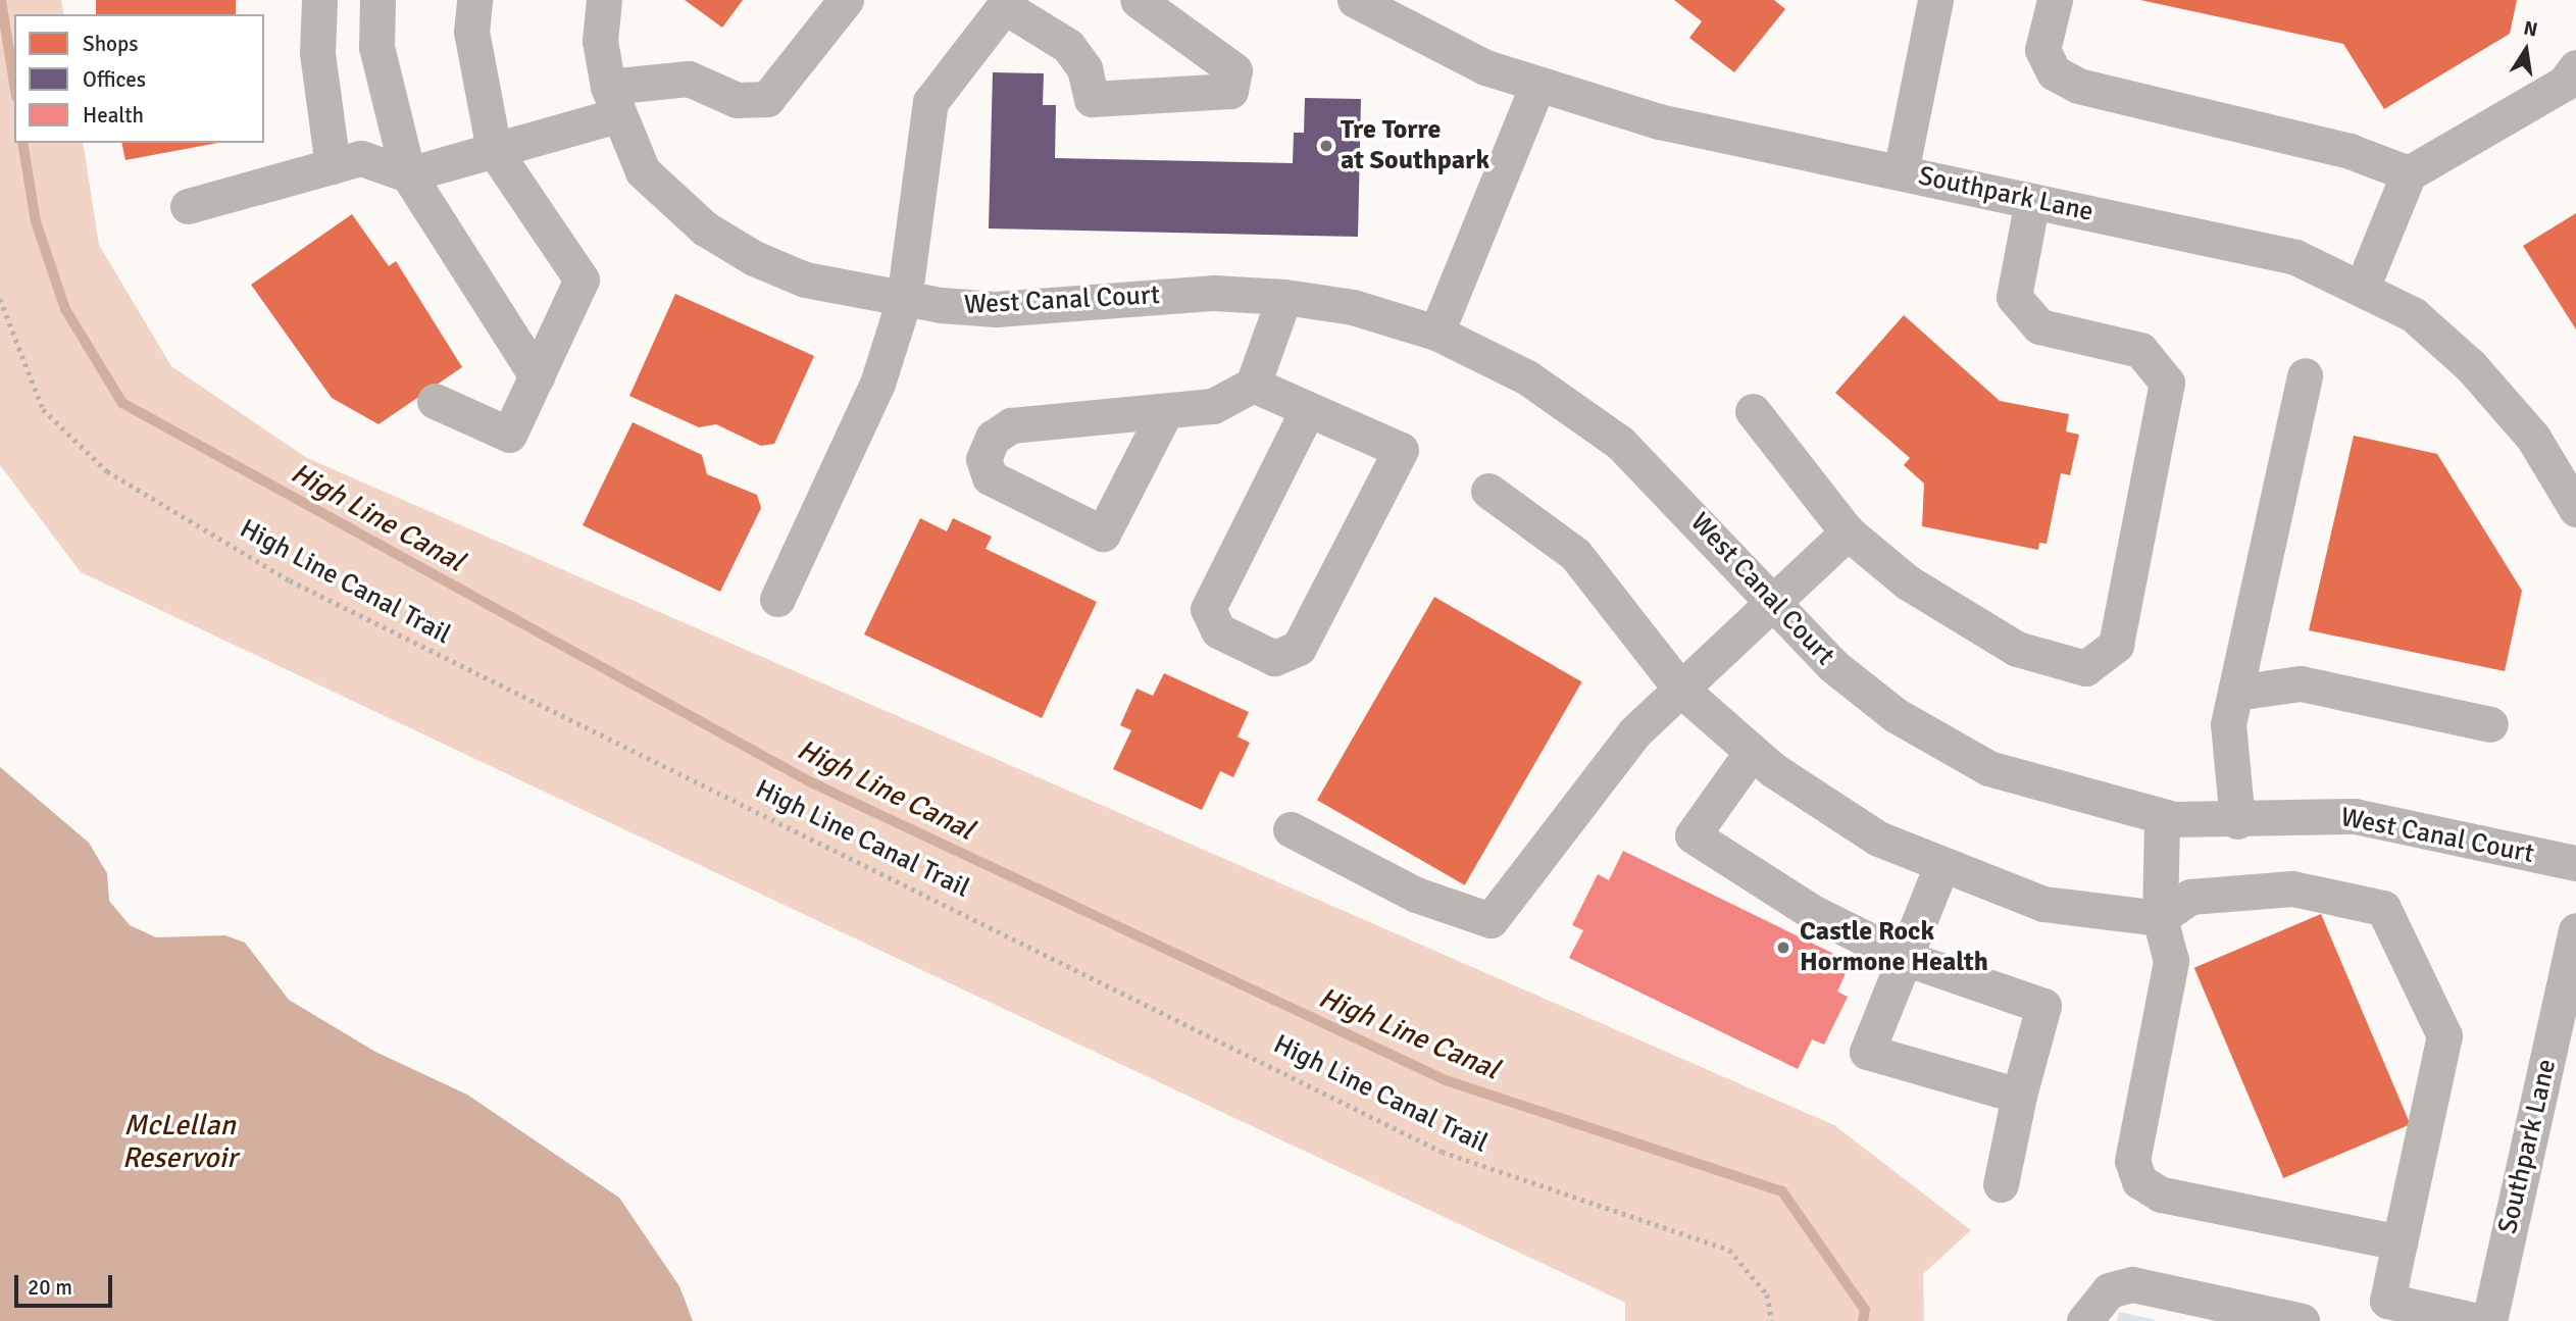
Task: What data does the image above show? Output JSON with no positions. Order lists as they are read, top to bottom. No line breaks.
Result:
{"streets":{"street":["Southpark Lane","West Canal Court"],"path":["High Line Canal Trail"]},"water":["High Line Canal","McLellan Reservoir"],"places":["Tre Torre at Southpark","Castle Rock Hormone Health"],"legend":["Shops","Offices","Health"],"scale_bar":"20 m","north":"top"}
